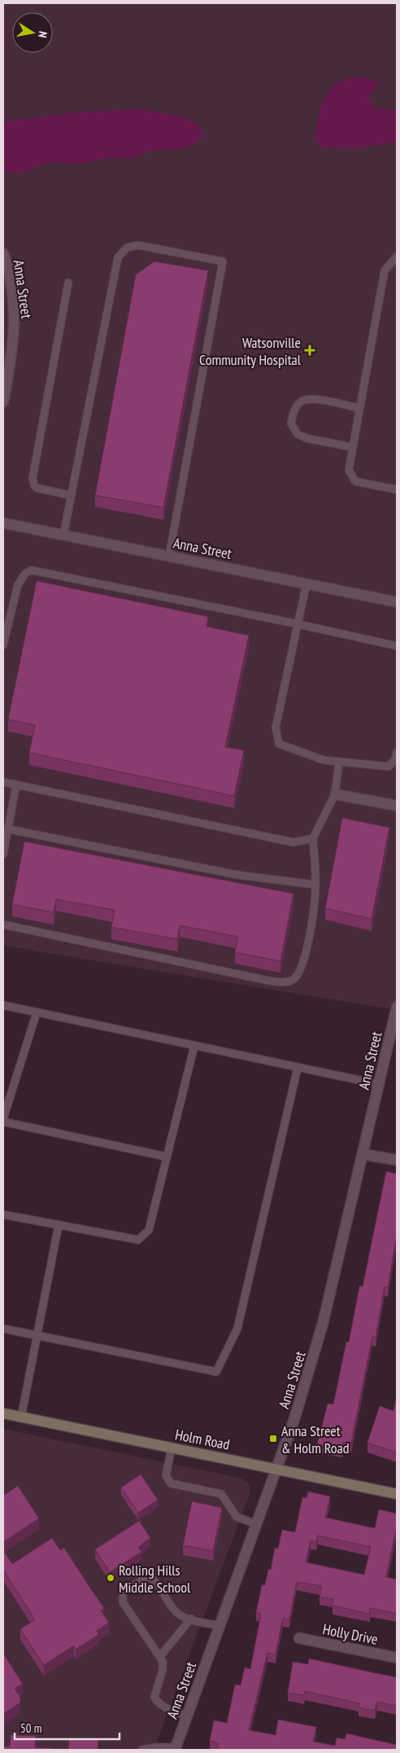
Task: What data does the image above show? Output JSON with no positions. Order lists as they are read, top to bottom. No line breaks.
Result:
{"streets":{"street":["Anna Street","Holm Road","Holly Drive"]},"crossings":[["Anna Street","Holm Road"]],"places":{"health":["Watsonville Community Hospital"],"transit":["Anna Street & Holm Road"],"other":["Rolling Hills Middle School"]},"scale_bar":"50 m","north":"right"}
